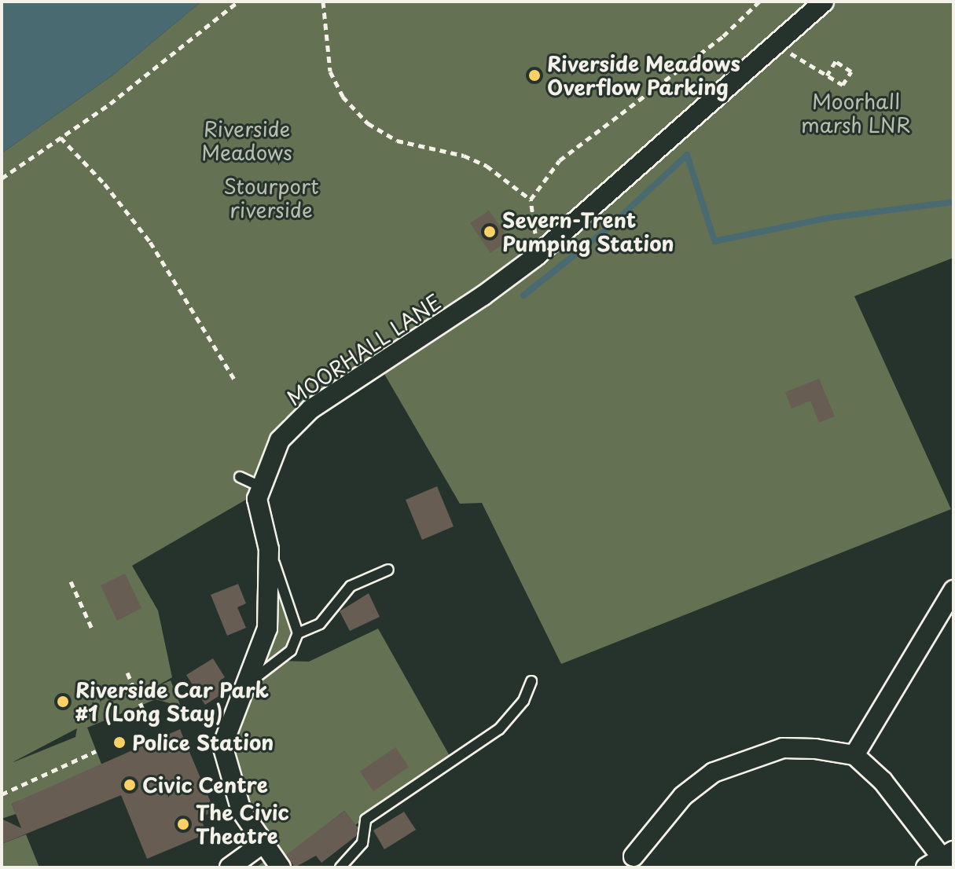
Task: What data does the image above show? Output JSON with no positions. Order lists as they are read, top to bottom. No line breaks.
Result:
{"streets":{"street":["MOORHALL LANE"]},"parks":["Moorhall marsh LNR","Riverside Meadows","Stourport riverside"],"places":["Riverside Meadows Overflow Parking","Severn-Trent Pumping Station","Riverside Car Park #1 (Long Stay)","Police Station","Civic Centre","The Civic Theatre"]}
